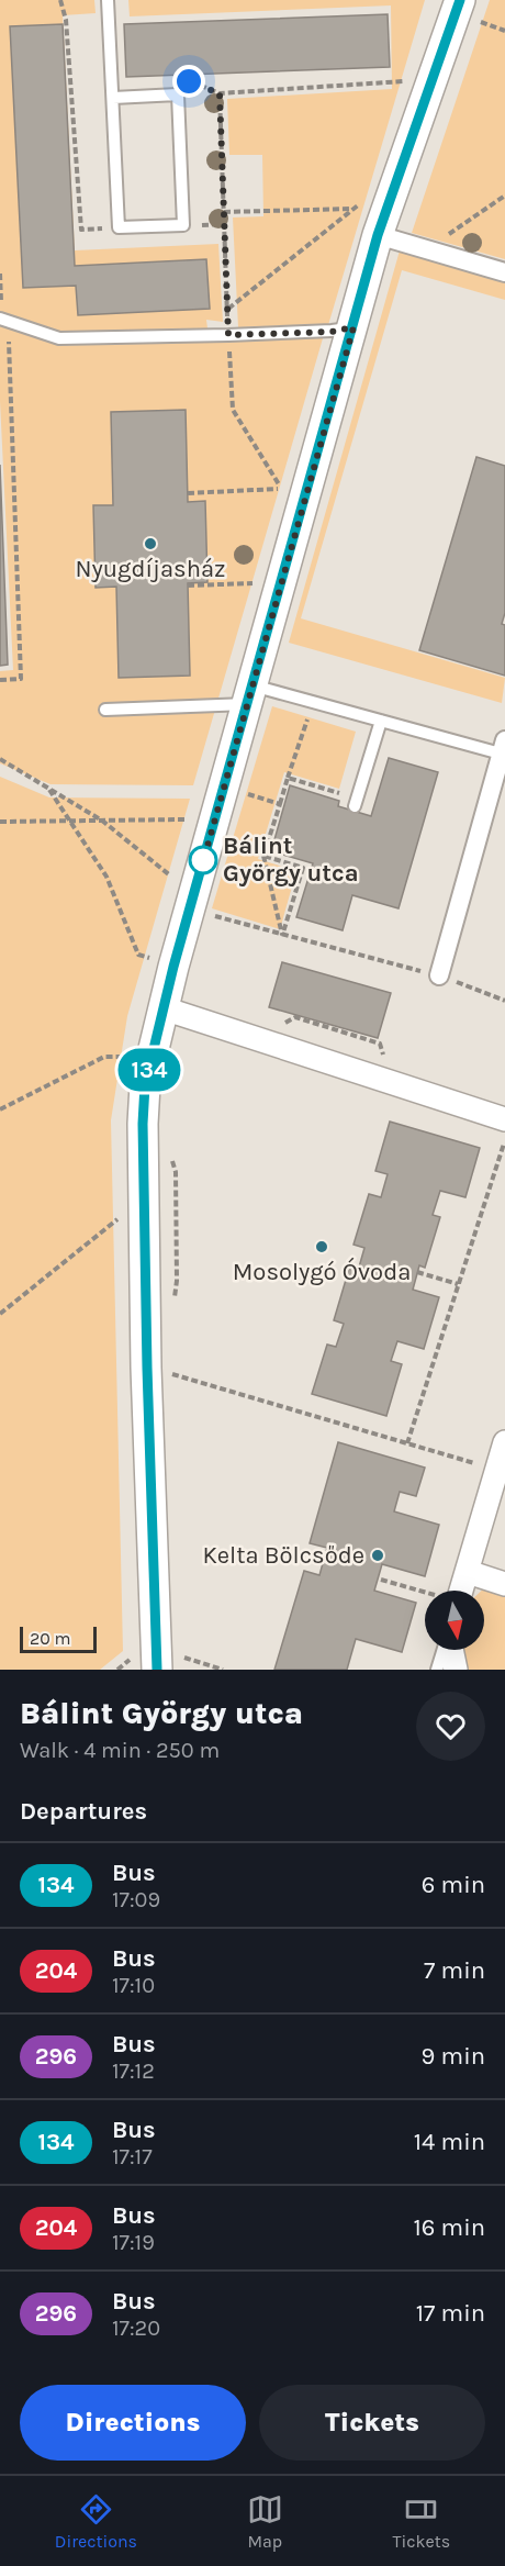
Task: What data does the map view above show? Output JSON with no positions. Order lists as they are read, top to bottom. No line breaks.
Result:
{"places":["Nyugdíjasház","Bálint György utca","Mosolygó Óvoda","Kelta Bölcsőde"],"lines":["bus line 134"],"scale_bar":"20 m","north":"bottom","page":{"on_map":"134","scale":"20 m","heading":[["Bálint György utca","Walk · 4 min · 250 m"],"Departures"],"list":[{"mark":"134","name":"Bus","note":"17:09","value":"6 min"},{"mark":"204","name":"Bus","note":"17:10","value":"7 min"},{"mark":"296","name":"Bus","note":"17:12","value":"9 min"},{"mark":"134","name":"Bus","note":"17:17","value":"14 min"},{"mark":"204","name":"Bus","note":"17:19","value":"16 min"},{"mark":"296","name":"Bus","note":"17:20","value":"17 min"}],"buttons":["Directions","Tickets"],"tabs":["Directions","Map","Tickets"]}}
